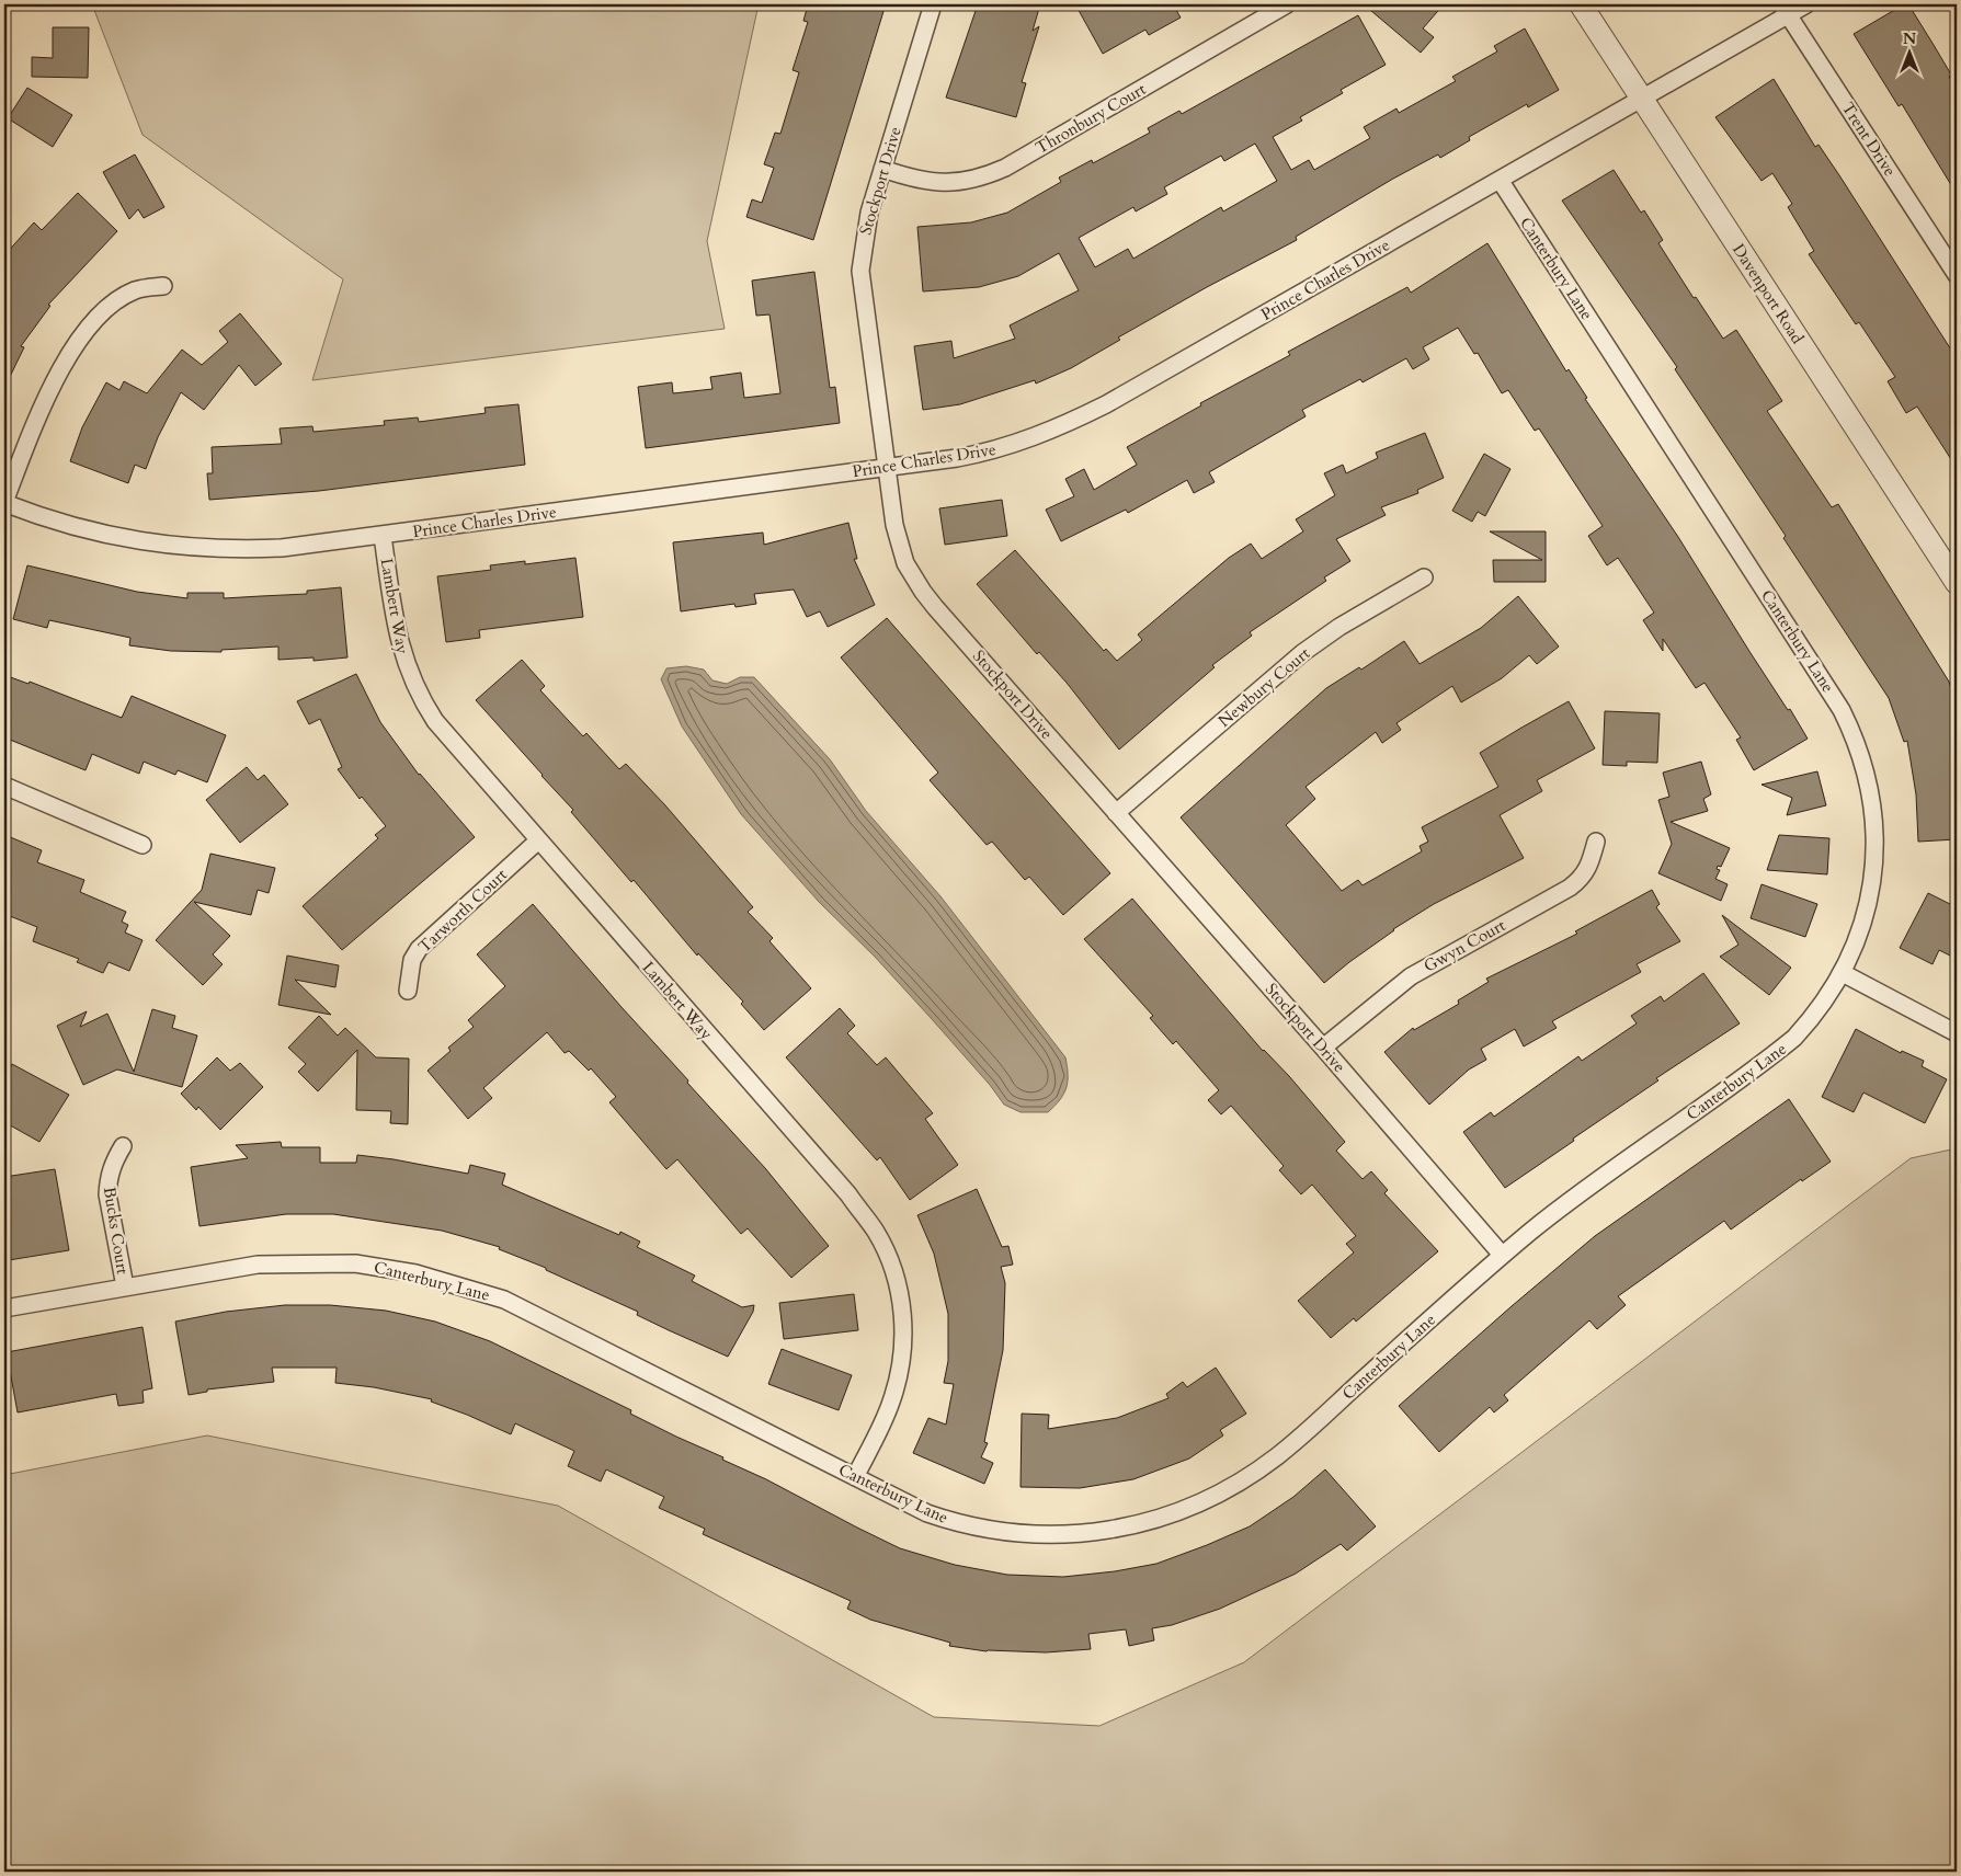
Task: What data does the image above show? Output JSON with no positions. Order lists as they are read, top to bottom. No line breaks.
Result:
{"streets":{"street":["Thronbury Court","Trent Drive","Stockport Drive","Canterbury Lane","Prince Charles Drive","Davenport Road","Lambert Way","Newbury Court","Tarworth Court","Gwyn Court","Bucks Court"]},"crossings":[["Thronbury Court","Stockport Drive"],["Trent Drive","Prince Charles Drive"],["Stockport Drive","Canterbury Lane"],["Stockport Drive","Prince Charles Drive"],["Stockport Drive","Newbury Court"],["Stockport Drive","Gwyn Court"],["Canterbury Lane","Prince Charles Drive"],["Canterbury Lane","Lambert Way"],["Canterbury Lane","Bucks Court"],["Prince Charles Drive","Davenport Road"],["Prince Charles Drive","Lambert Way"],["Lambert Way","Tarworth Court"]],"north":"top"}
